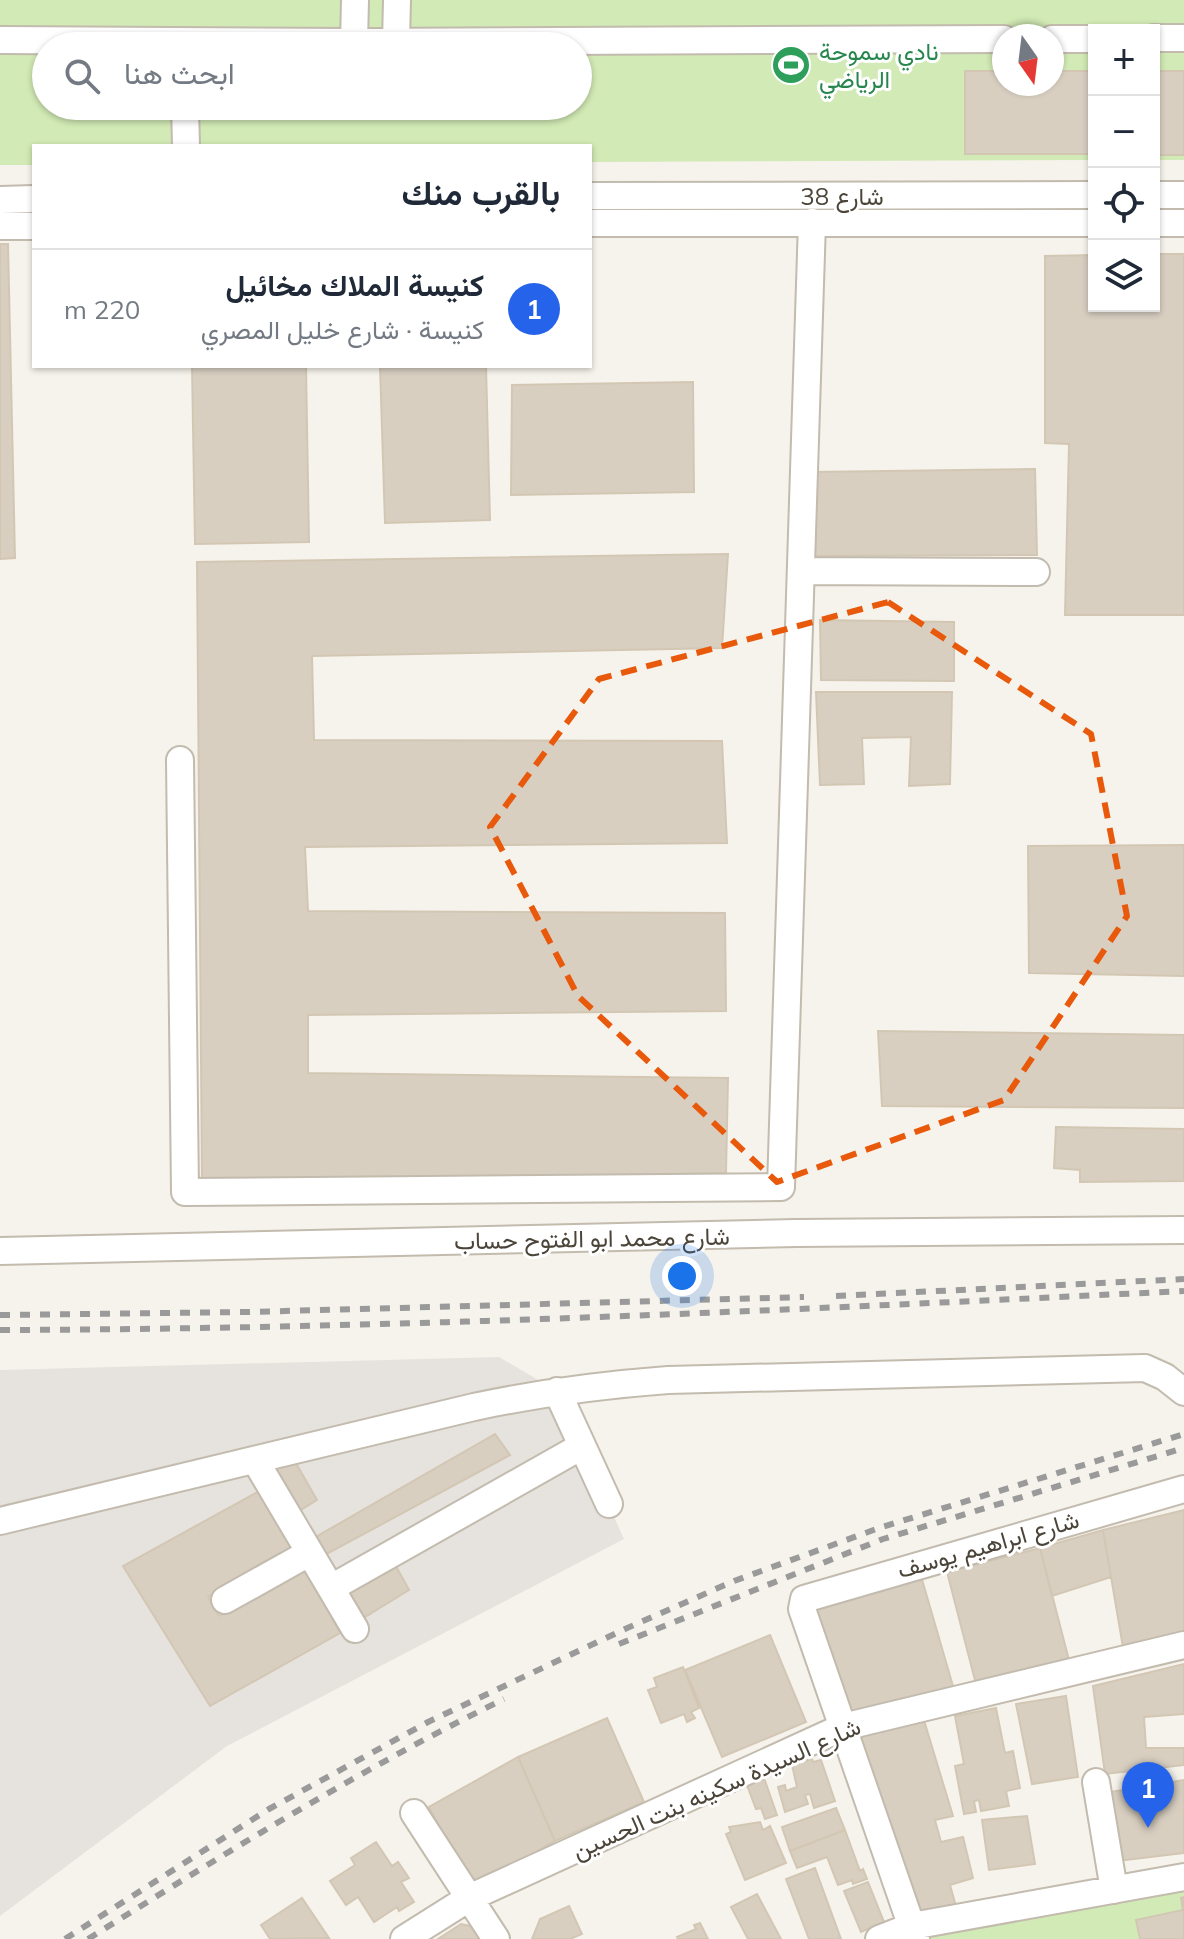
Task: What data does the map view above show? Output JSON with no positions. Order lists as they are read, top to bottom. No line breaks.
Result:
{"streets":{"street":["شارع 38","شارع محمد ابو الفتوح حساب","شارع ابراهيم يوسف","شارع السيدة سكينه بنت الحسين"]},"crossings":[["شارع ابراهيم يوسف","شارع السيدة سكينه بنت الحسين"]],"places":{"sports":["نادي سموحة الرياضي"]},"north":"bottom","page":{"map_buttons":["+","−"],"search":"ابحث هنا","heading":"بالقرب منك","list":[{"mark":"1","name":"كنيسة الملاك مخائيل","note":"كنيسة · شارع خليل المصري","value":"220 m"}],"pins":"1"}}
